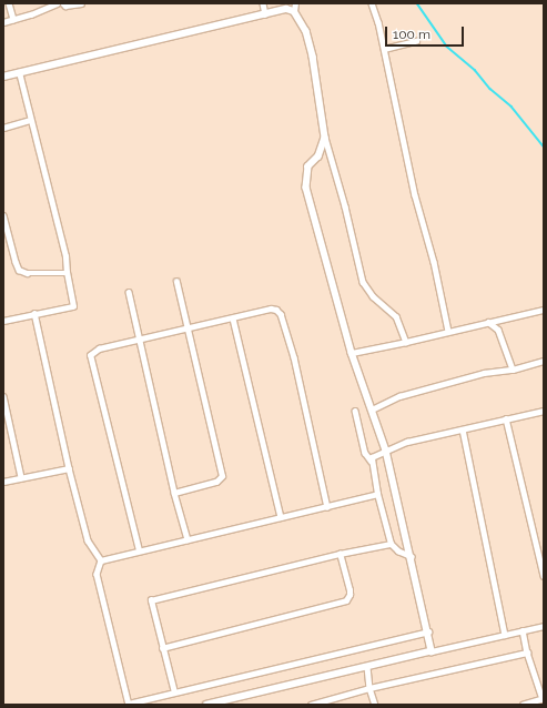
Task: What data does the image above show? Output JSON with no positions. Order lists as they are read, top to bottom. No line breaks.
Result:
{"scale_bar":"100 m"}
